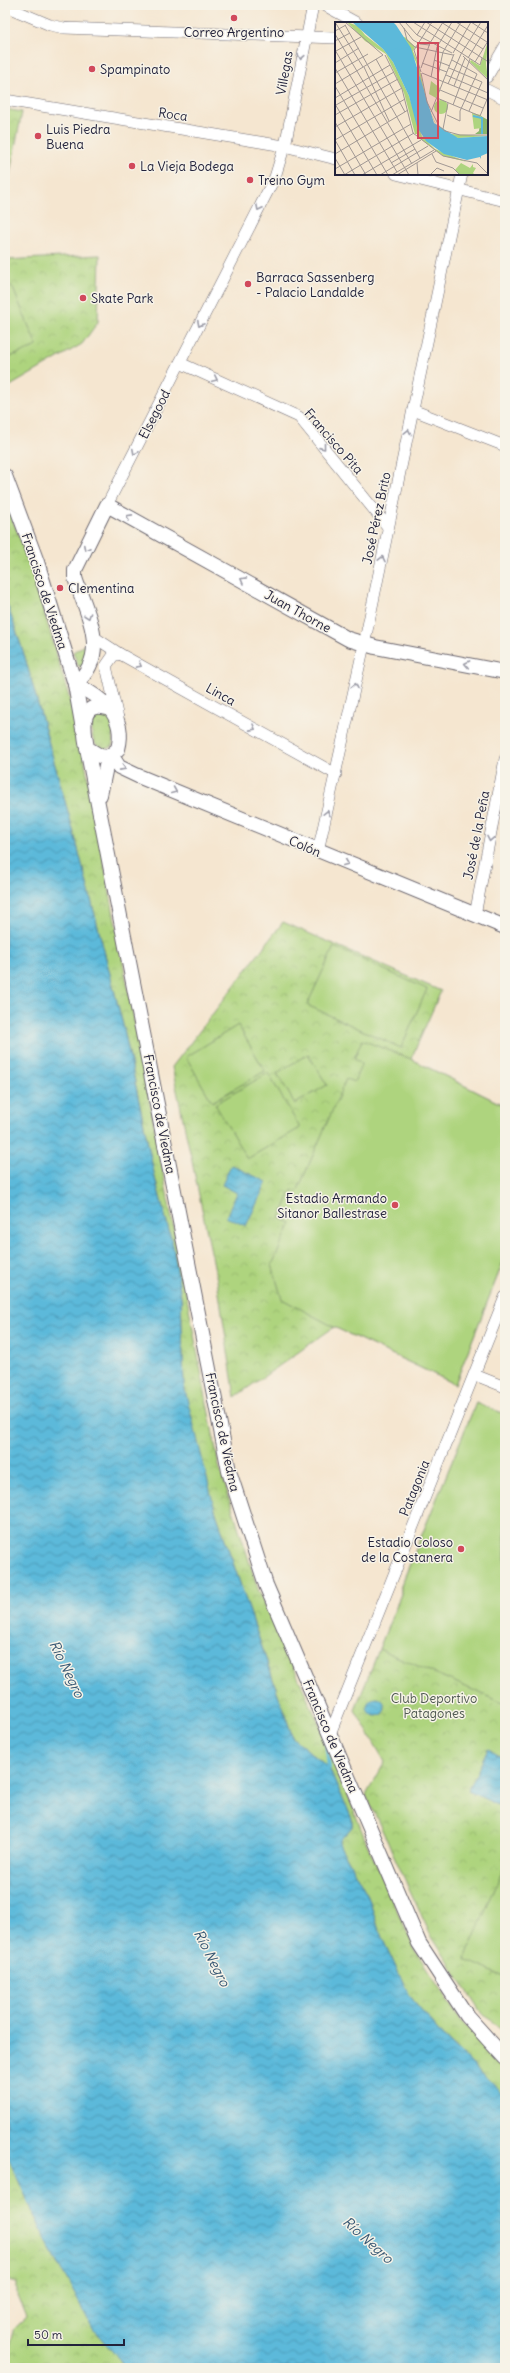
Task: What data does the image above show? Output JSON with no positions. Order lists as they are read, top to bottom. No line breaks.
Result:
{"streets":{"street":["Villegas","Roca","Elsegood","Francisco Pita","José Pérez Brito","Francisco de Viedma","Juan Thorne","Linca","José de la Peña","Colón","Patagonia"]},"crossings":[["Villegas","Roca"],["Villegas","Elsegood"],["Roca","Elsegood"],["Elsegood","Francisco Pita"],["Elsegood","Francisco de Viedma"],["Elsegood","Juan Thorne"],["Elsegood","Linca"],["Francisco Pita","José Pérez Brito"],["José Pérez Brito","Juan Thorne"],["José Pérez Brito","Linca"],["José Pérez Brito","Colón"],["Francisco de Viedma","Colón"],["Francisco de Viedma","Patagonia"],["José de la Peña","Colón"]],"one_way":["Villegas","Elsegood","Francisco Pita","José Pérez Brito","Juan Thorne","Linca","José de la Peña","Colón"],"water":["Río Negro"],"parks":["Club Deportivo Patagones"],"places":["Correo Argentino","Spampinato","Luis Piedra Buena","La Vieja Bodega","Treino Gym","Barraca Sassenberg - Palacio Landalde","Skate Park","Clementina","Estadio Armando Sitanor Ballestrase","Estadio Coloso de la Costanera"],"scale_bar":"50 m"}
